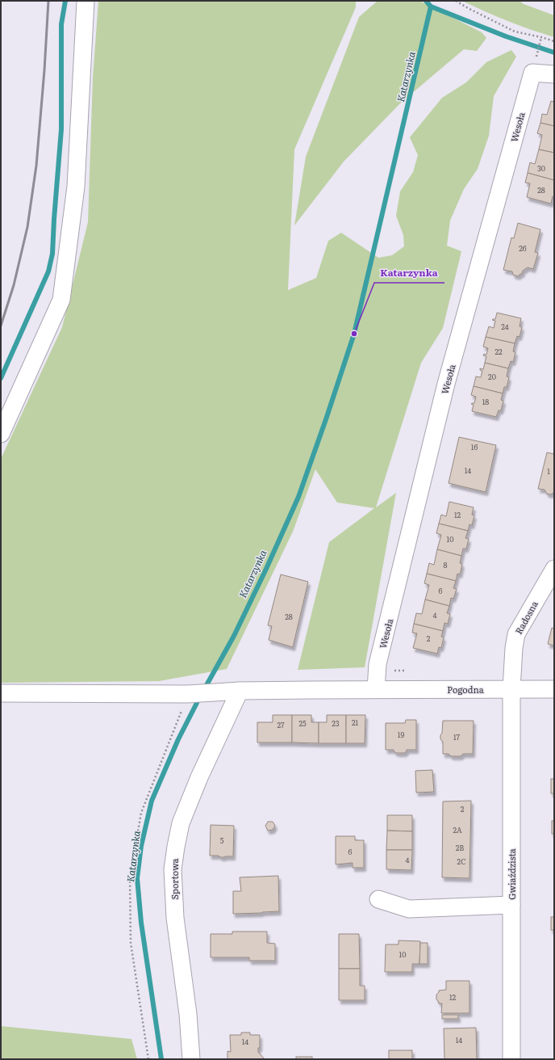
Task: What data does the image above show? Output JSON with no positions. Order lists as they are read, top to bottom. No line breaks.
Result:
{"streets":{"street":["Wesoła","Radosna","Pogodna","Gwiaździsta","Sportowa"]},"crossings":[["Wesoła","Pogodna"],["Radosna","Pogodna"],["Radosna","Gwiaździsta"],["Pogodna","Gwiaździsta"],["Pogodna","Sportowa"]],"water":["Katarzynka"],"places":["Katarzynka"],"house_numbers":["30","28","26","24","22","20","18","16","14","1","12","10","8","6","4","28","2","21","25","23","27","19","17","2","2A","5","2B","6","4","2C","10","12","14","14"]}
